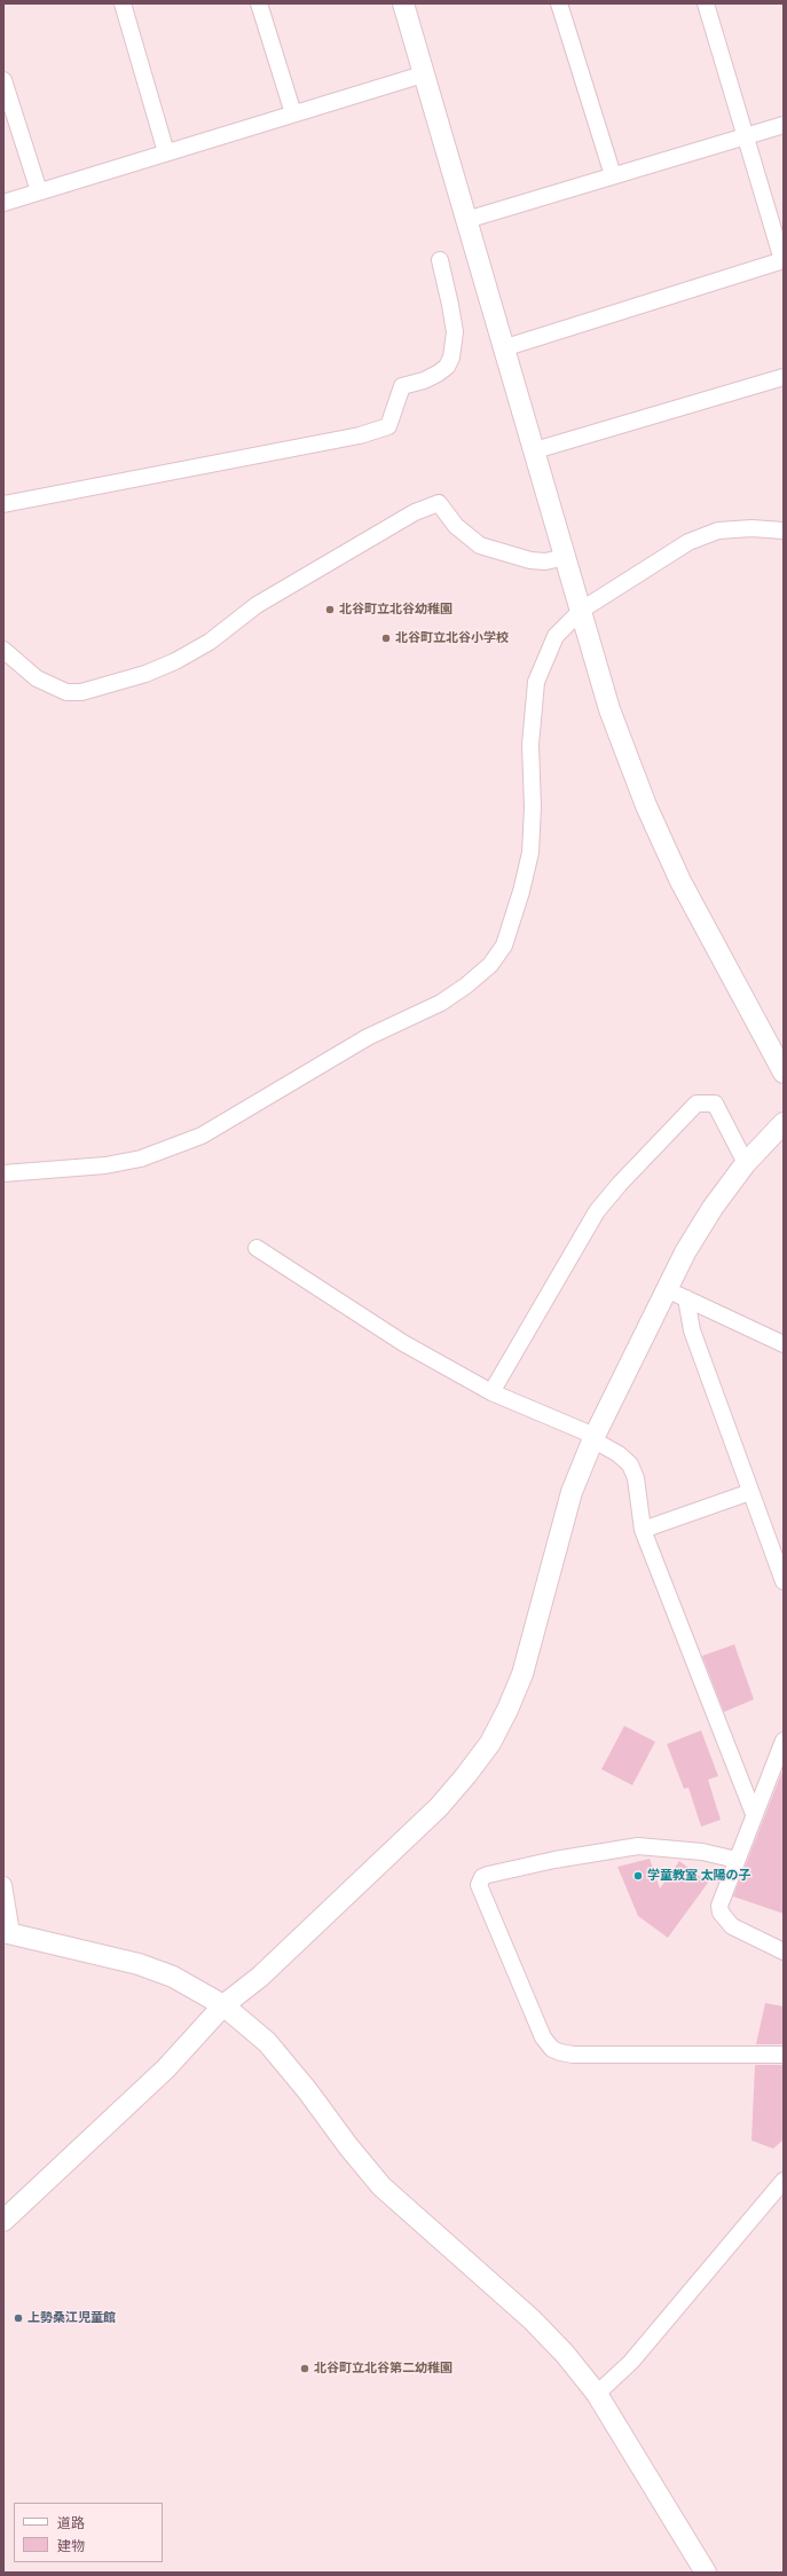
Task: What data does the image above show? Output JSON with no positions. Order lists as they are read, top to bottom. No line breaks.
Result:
{"places":["北谷町立北谷幼稚園","北谷町立北谷小学校","学童教室 太陽の子","上勢桑江児童館","北谷町立北谷第二幼稚園"],"legend":["道路","建物"]}
